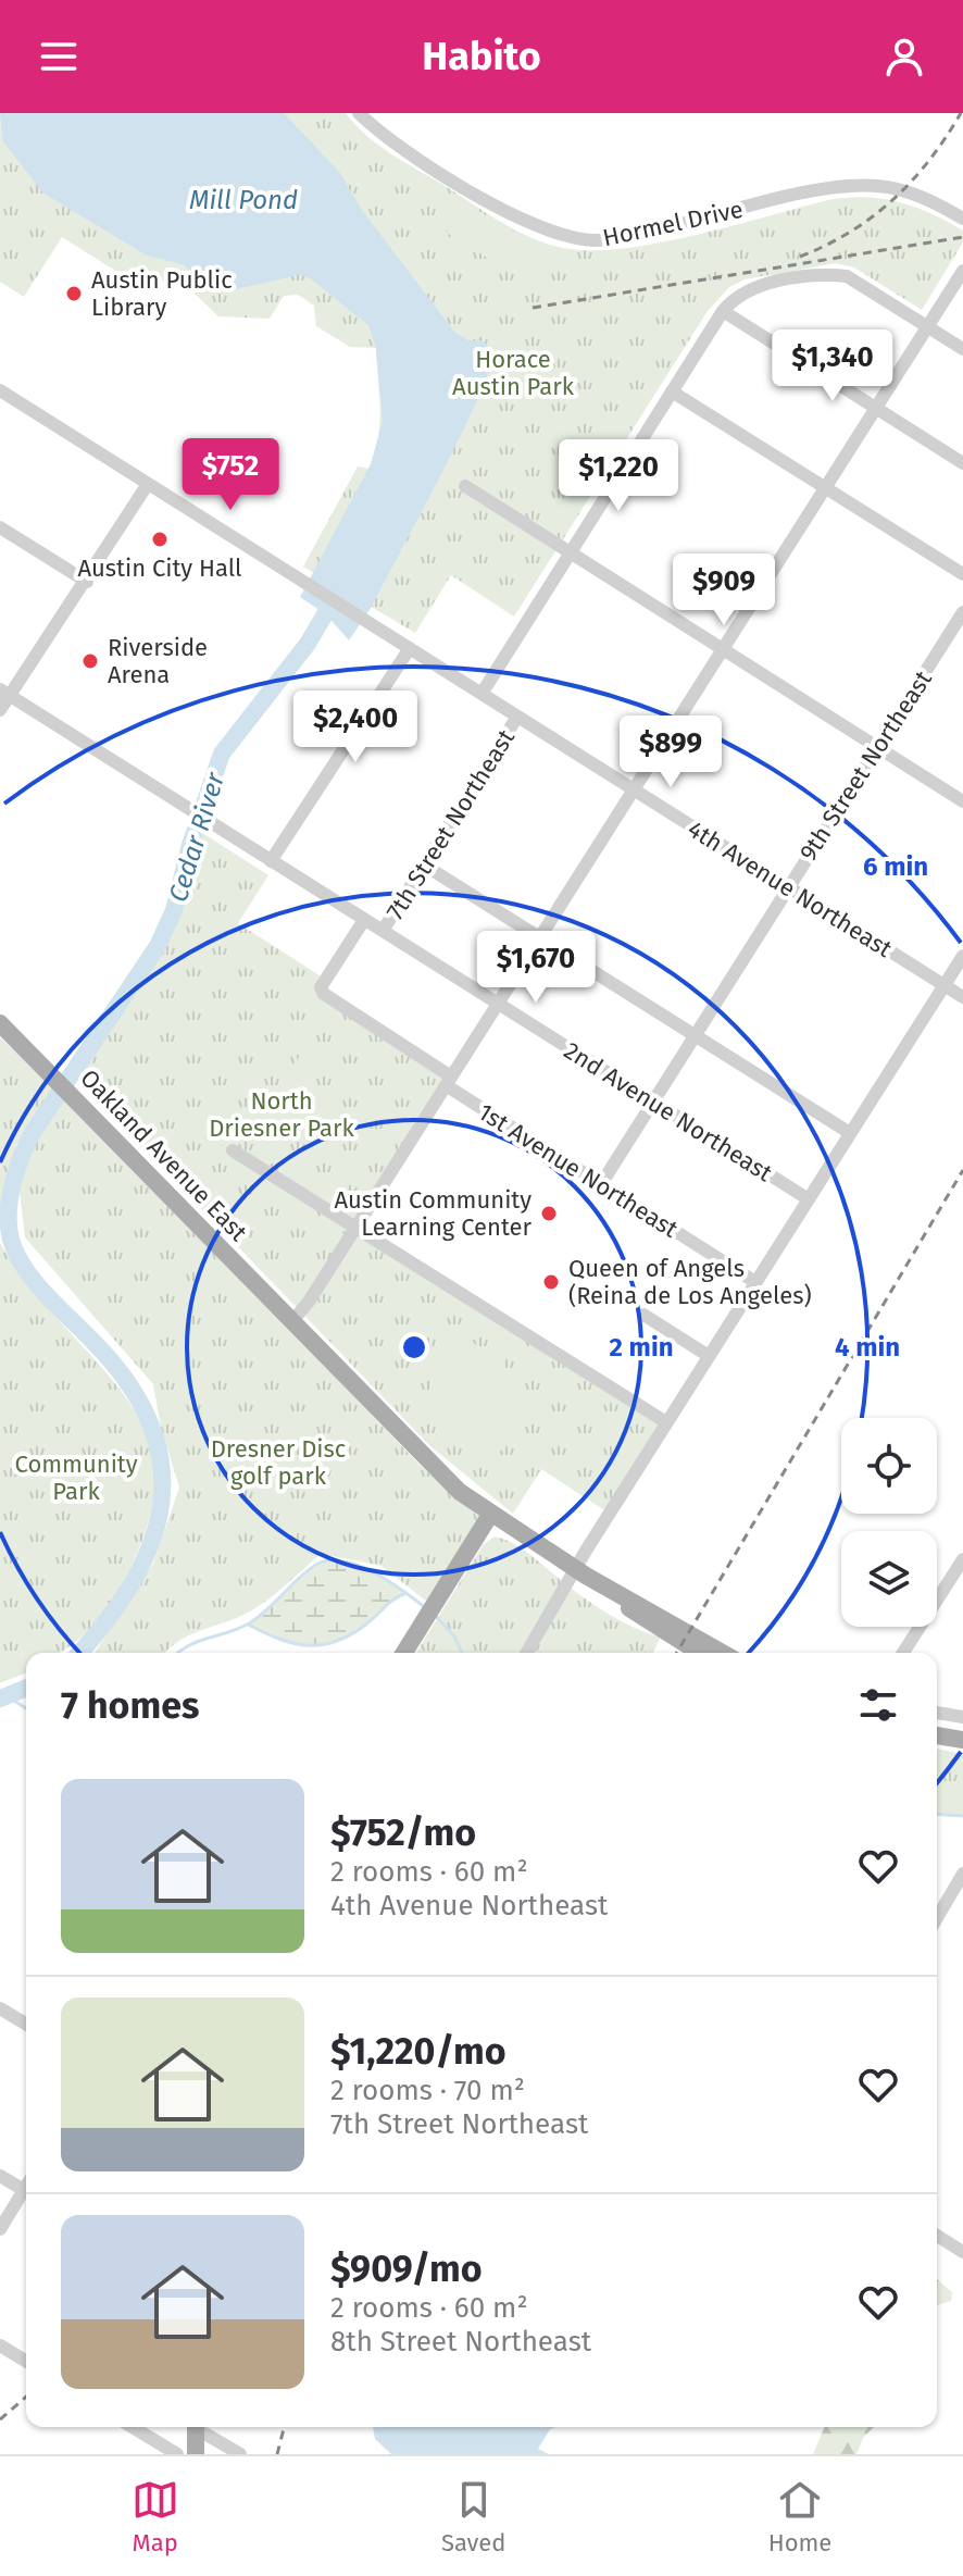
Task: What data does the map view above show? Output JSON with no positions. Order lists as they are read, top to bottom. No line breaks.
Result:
{"streets":{"main road":["Oakland Avenue East"],"street":["Hormel Drive","9th Street Northeast","7th Street Northeast","4th Avenue Northeast","2nd Avenue Northeast","1st Avenue Northeast"]},"crossings":[["9th Street Northeast","4th Avenue Northeast"],["9th Street Northeast","2nd Avenue Northeast"],["9th Street Northeast","1st Avenue Northeast"],["7th Street Northeast","4th Avenue Northeast"],["7th Street Northeast","2nd Avenue Northeast"],["7th Street Northeast","1st Avenue Northeast"]],"water":["Mill Pond","Cedar River"],"parks":["Horace Austin Park","North Driesner Park","Dresner Disc golf park","Community Park"],"places":["Austin Public Library","Austin City Hall","Riverside Arena","Austin Community Learning Center","Queen of Angels (Reina de Los Angeles)"],"page":{"header":"Habito","price":["$1,340","$752","$1,220","$909","$2,400","$899","$1,670"],"heading":"7 homes","list":[{"name":"$752/mo","note":"2 rooms · 60 m² · 4th Avenue Northeast"},{"name":"$1,220/mo","note":"2 rooms · 70 m² · 7th Street Northeast"},{"name":"$909/mo","note":"2 rooms · 60 m² · 8th Street Northeast"}],"tabs":["Map","Saved","Home"]},"rings":["6 min","2 min","4 min"]}
